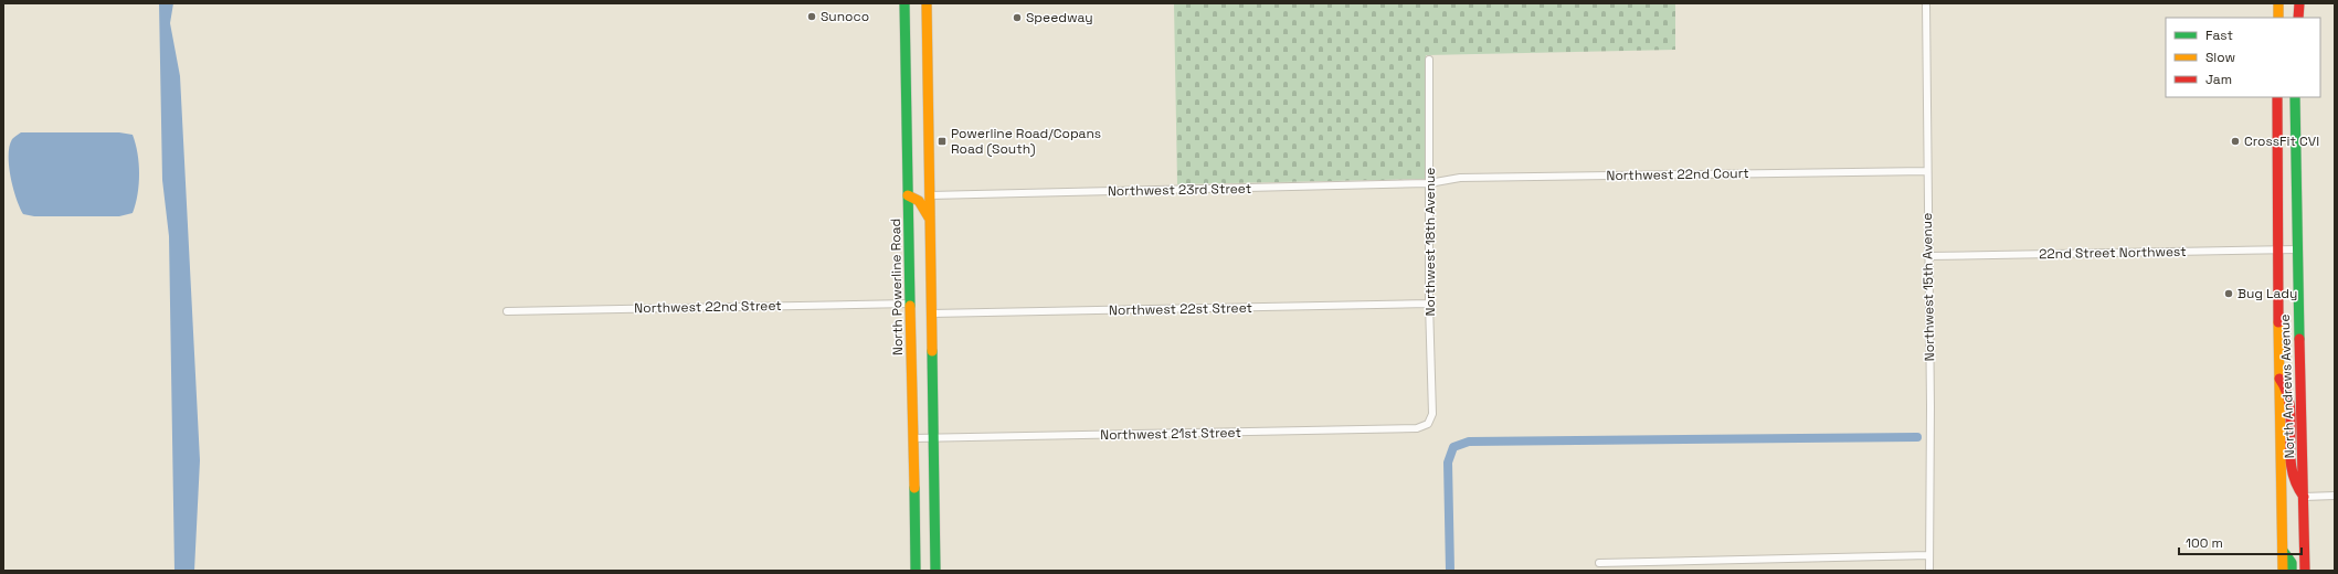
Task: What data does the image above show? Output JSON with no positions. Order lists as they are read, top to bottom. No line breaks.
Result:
{"streets":{"main road":["North Powerline Road","North Andrews Avenue"],"street":["Northwest 22nd Court","Northwest 23rd Street","Northwest 18th Avenue","22nd Street Northwest","Northwest 15th Avenue","Northwest 22nd Street","Northwest 22st Street","Northwest 21st Street"]},"crossings":[["Northwest 22nd Court","Northwest 23rd Street"],["Northwest 22nd Court","Northwest 18th Avenue"],["Northwest 22nd Court","Northwest 15th Avenue"],["Northwest 23rd Street","Northwest 18th Avenue"],["Northwest 18th Avenue","Northwest 22st Street"],["Northwest 18th Avenue","Northwest 21st Street"],["22nd Street Northwest","Northwest 15th Avenue"],["22nd Street Northwest","North Andrews Avenue"],["North Powerline Road","Northwest 22nd Street"],["North Powerline Road","Northwest 21st Street"]],"places":{"other":["Sunoco","Speedway","CrossFit CVI","Bug Lady"],"transit":["Powerline Road/Copans Road (South)"]},"legend":["Fast","Slow","Jam"],"scale_bar":"100 m"}
